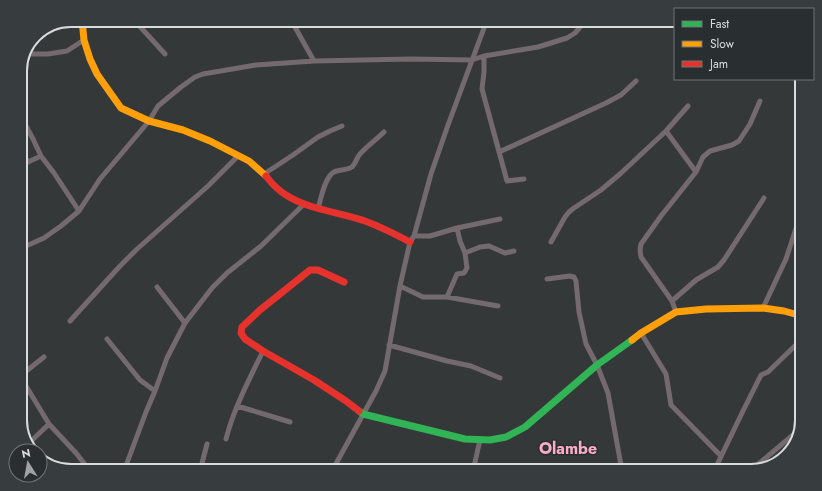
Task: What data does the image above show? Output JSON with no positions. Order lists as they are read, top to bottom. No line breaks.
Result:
{"districts":["Olambe"],"legend":["Fast","Slow","Jam"],"north":"top"}
